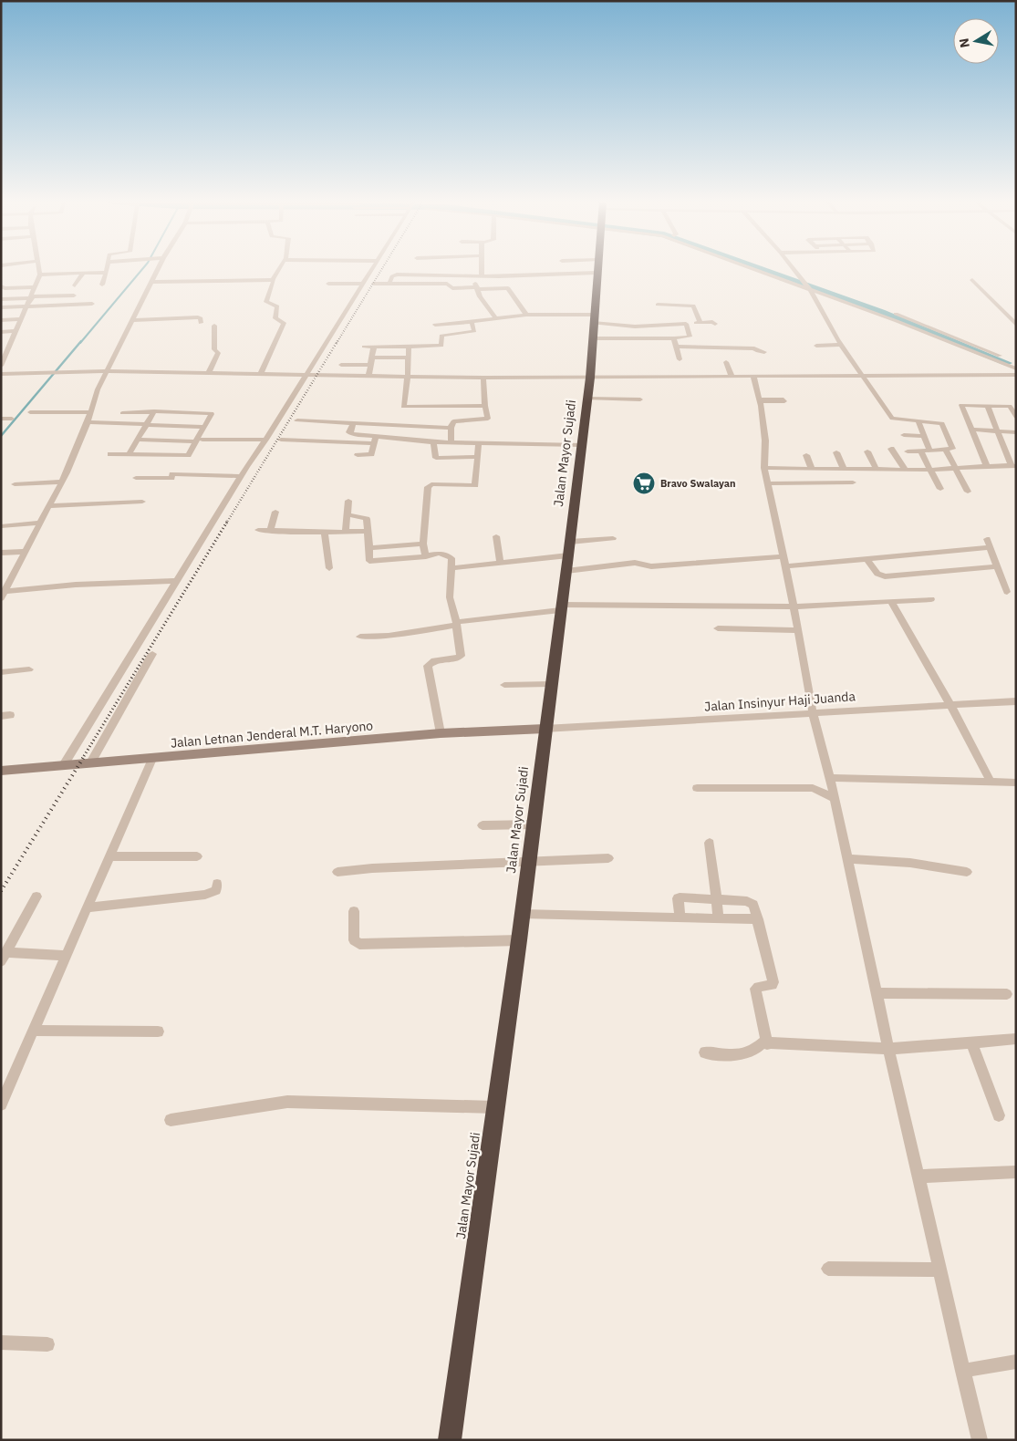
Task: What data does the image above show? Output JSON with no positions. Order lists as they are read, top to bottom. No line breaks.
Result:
{"streets":{"highway":["Jalan Mayor Sujadi"],"main road":["Jalan Letnan Jenderal M.T. Haryono"],"street":["Jalan Insinyur Haji Juanda"]},"crossings":[["Jalan Mayor Sujadi","Jalan Insinyur Haji Juanda"],["Jalan Mayor Sujadi","Jalan Letnan Jenderal M.T. Haryono"],["Jalan Insinyur Haji Juanda","Jalan Letnan Jenderal M.T. Haryono"]],"places":{"supermarket":["Bravo Swalayan"]},"north":"left"}
